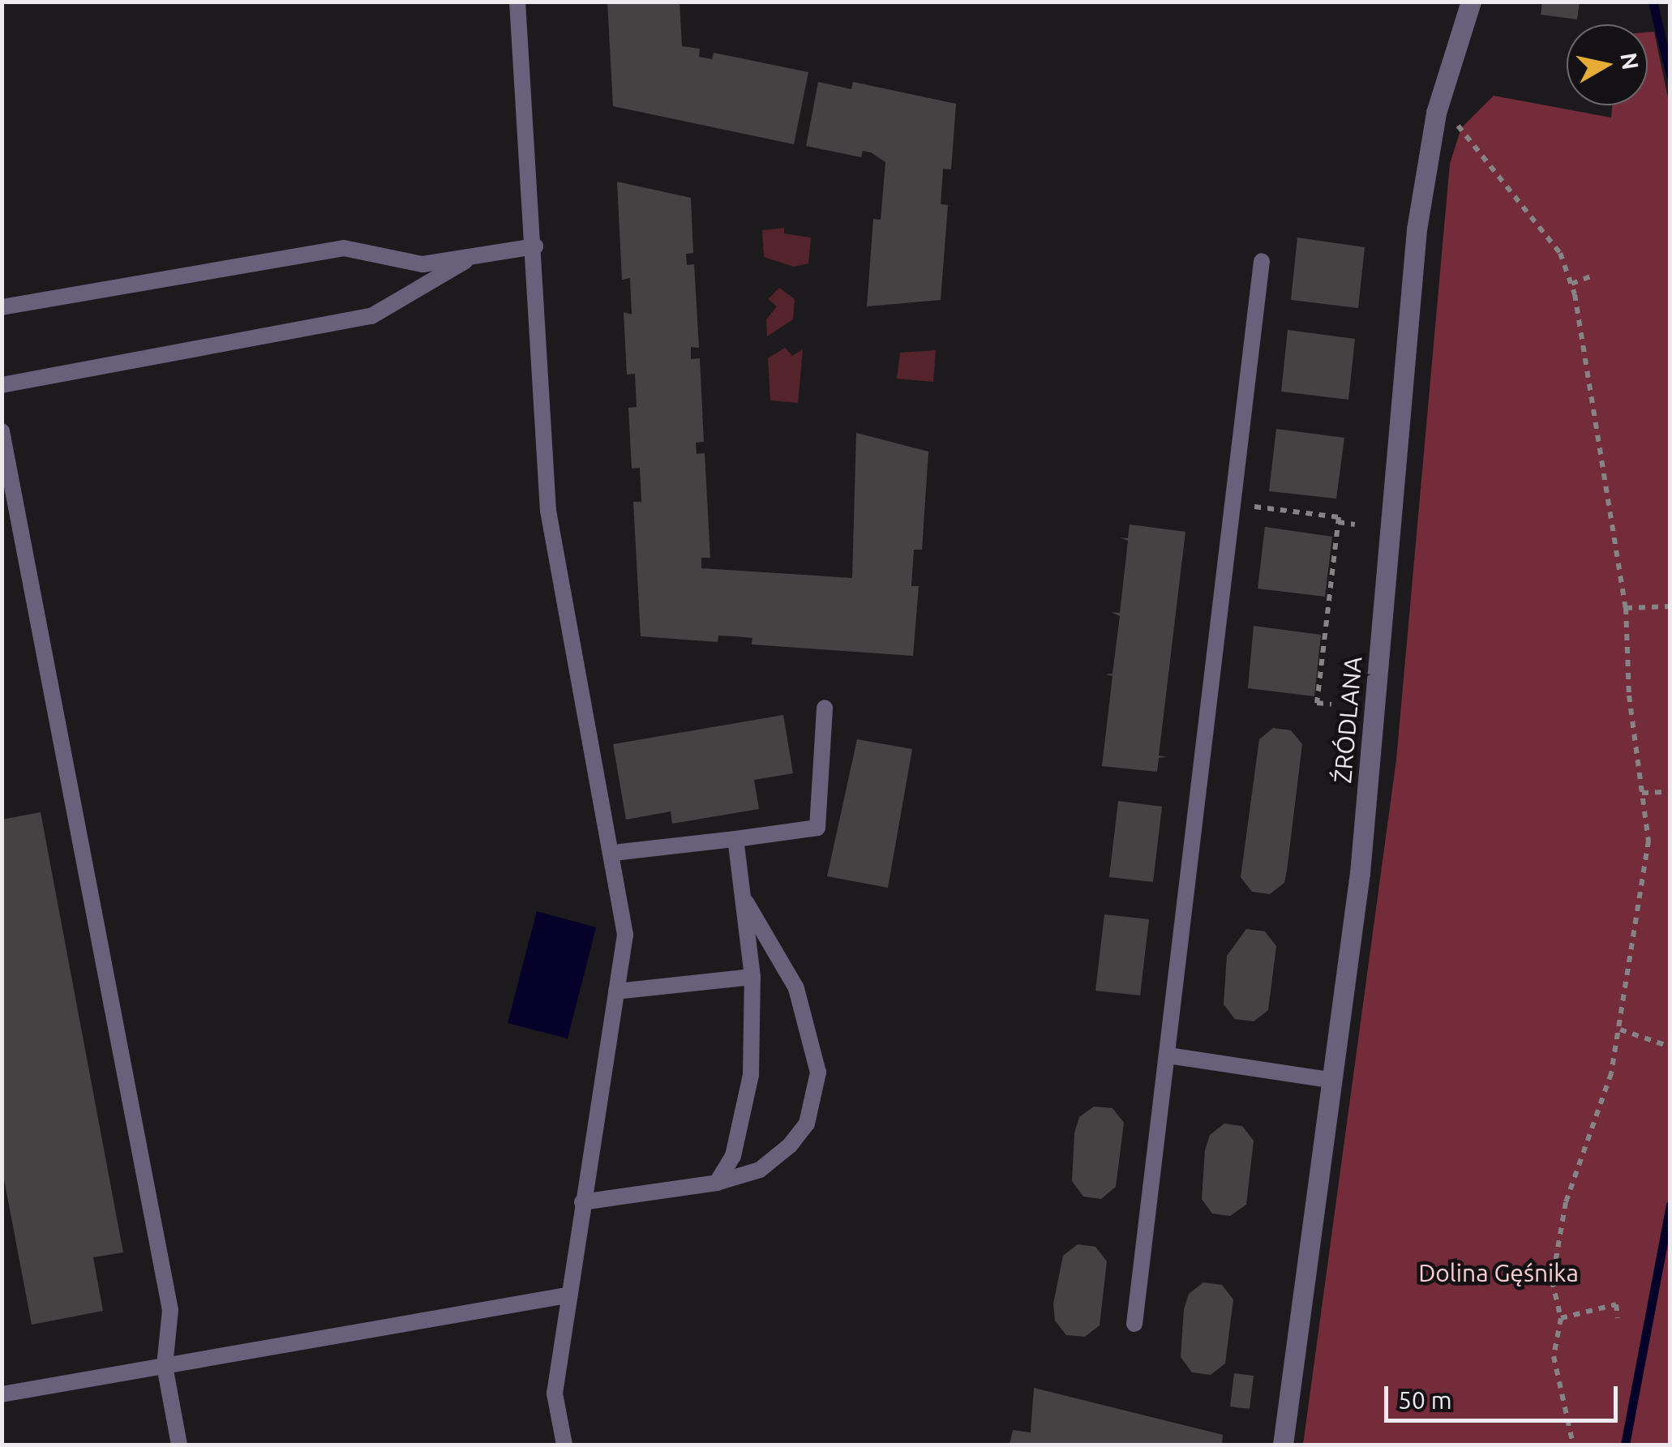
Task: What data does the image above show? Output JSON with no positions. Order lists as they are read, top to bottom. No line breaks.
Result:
{"streets":{"street":["ŹRÓDLANA"]},"parks":["Dolina Gęśnika"],"scale_bar":"50 m","north":"right"}
